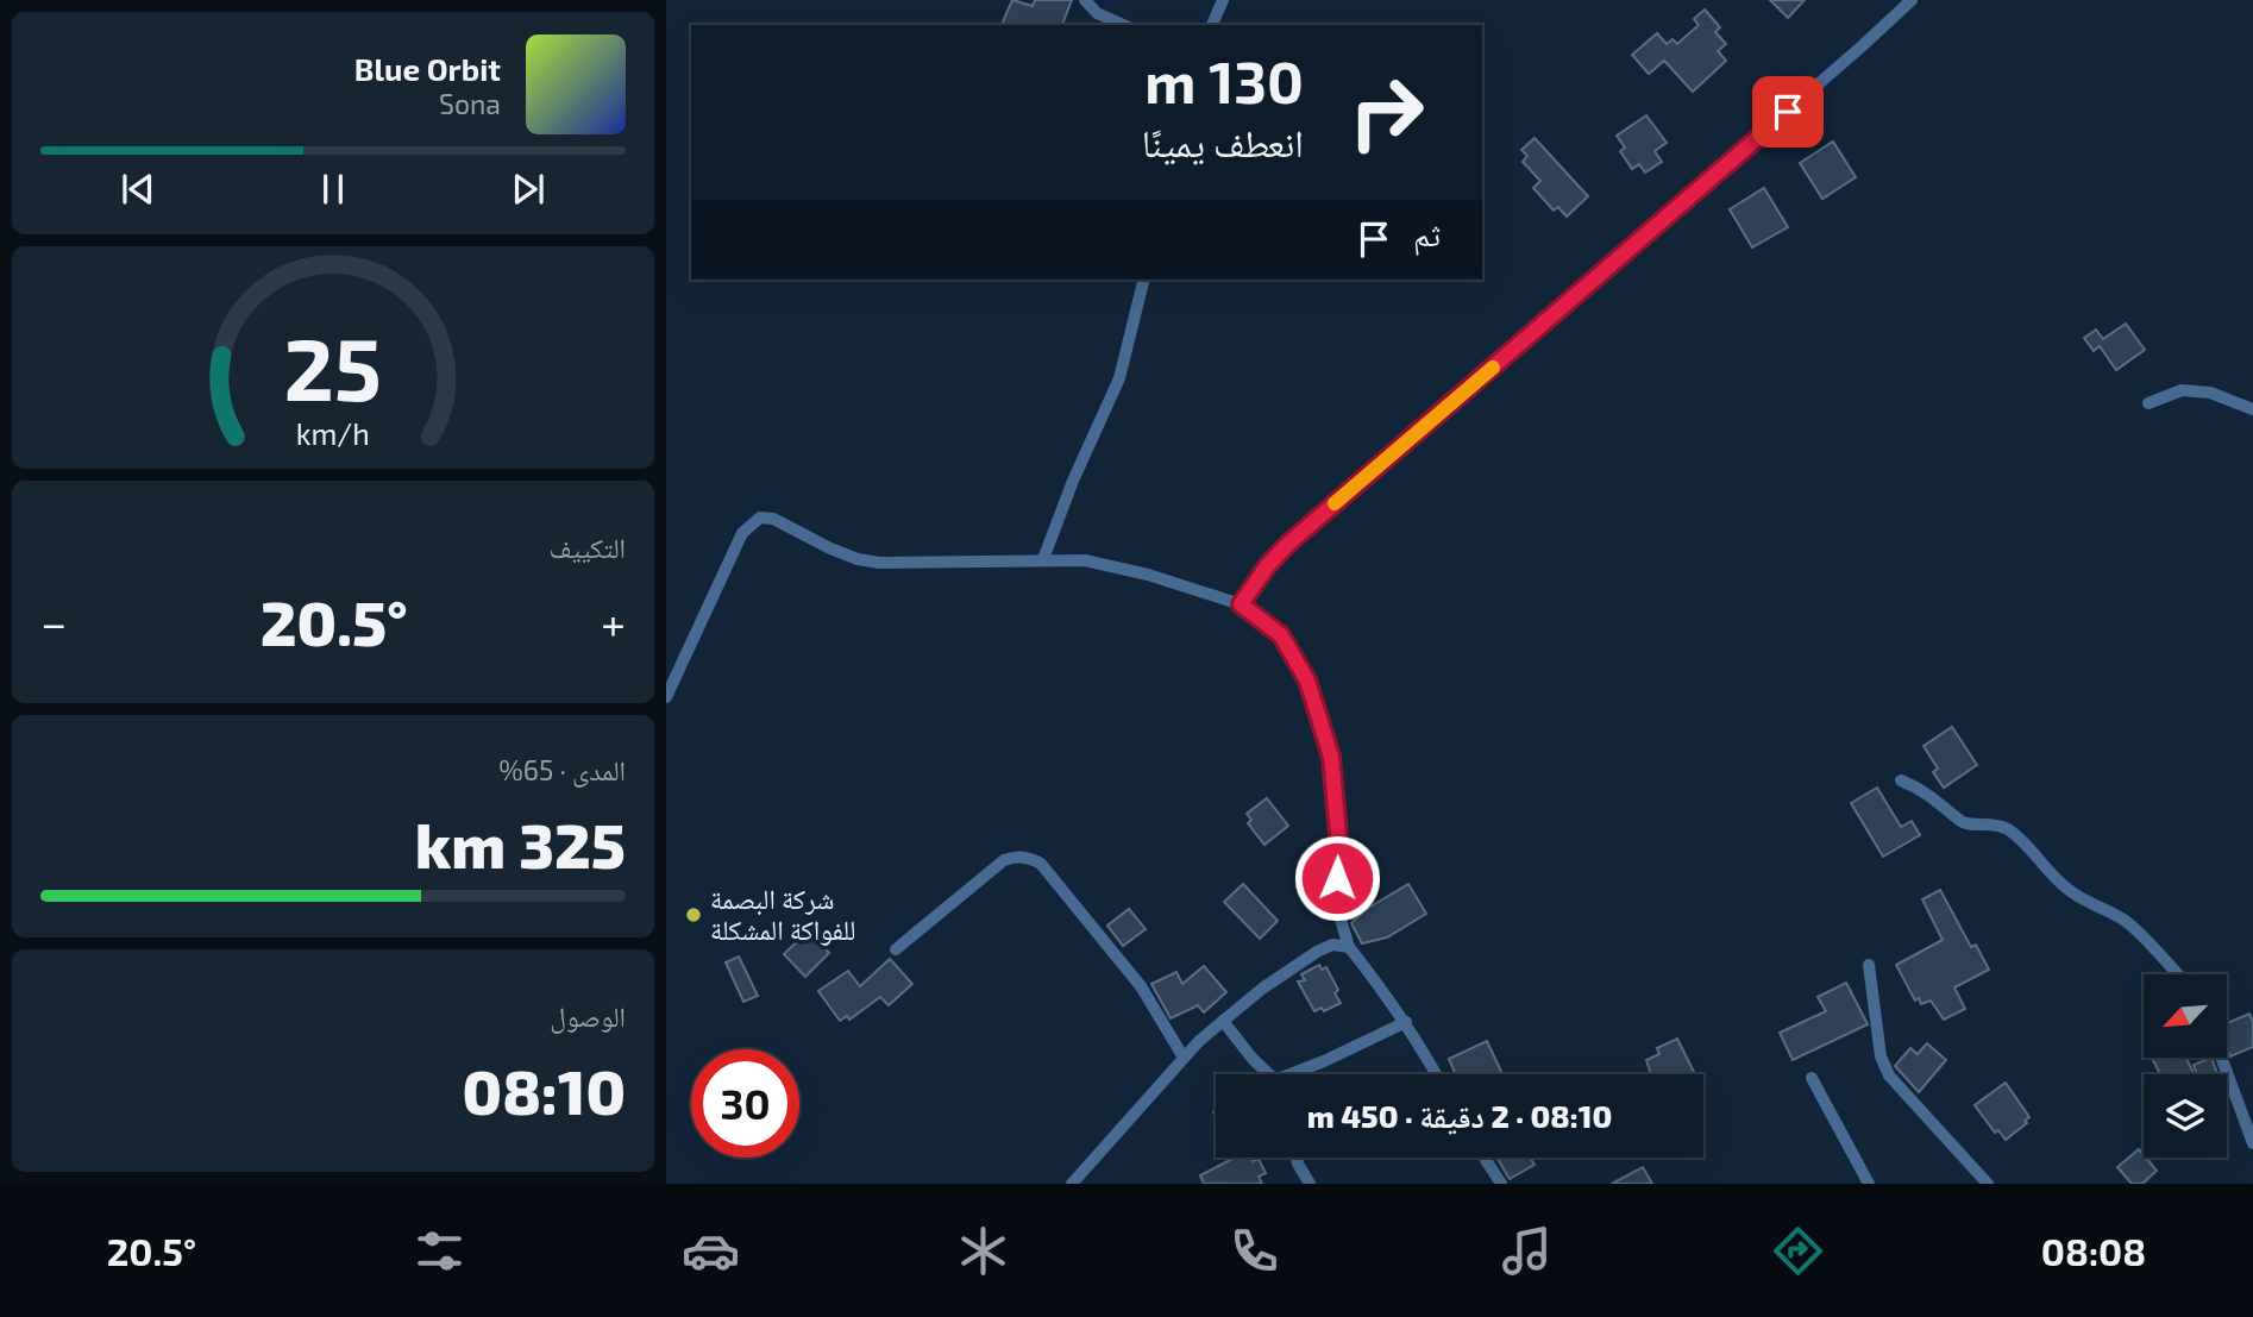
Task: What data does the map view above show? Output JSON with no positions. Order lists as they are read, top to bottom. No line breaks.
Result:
{"places":["شركة البصمة للفواكة المشكلة"],"north":"bottom left","page":{"turn":["130 m","انعطف يمينًا"],"song":["Blue Orbit","Sona"],"then":"ثم","tile":["التكييف",["المدى · 65%","325 km"],["الوصول","08:10"]],"heat":["−","20.5°","+"],"limit":"30","trip":"08:10 · 2 دقيقة · 450 m","tabs":["08:08","20.5°"],"gauge":["25","km/h"]}}
